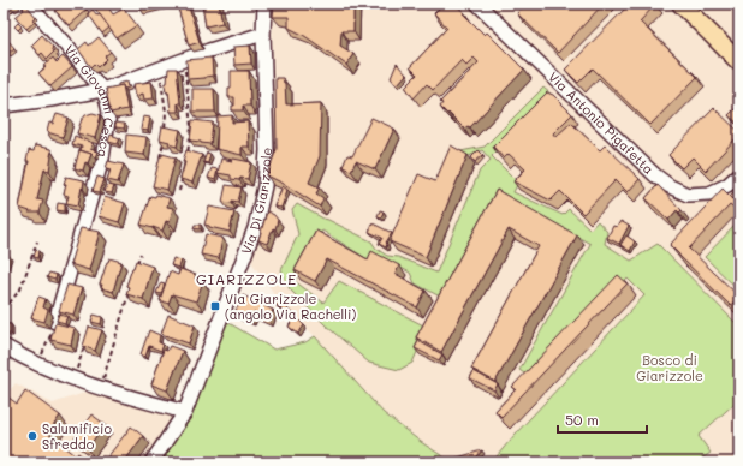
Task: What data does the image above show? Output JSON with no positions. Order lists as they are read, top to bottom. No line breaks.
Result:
{"streets":{"street":["Via Giovanni Cesca","Via Antonio Pigafetta","Via Di Giarizzole"]},"districts":["GIARIZZOLE"],"parks":["Bosco di Giarizzole"],"places":{"transit":["Via Giarizzole (angolo Via Rachelli)"],"other":["Salumificio Sfreddo"]},"scale_bar":"50 m"}
